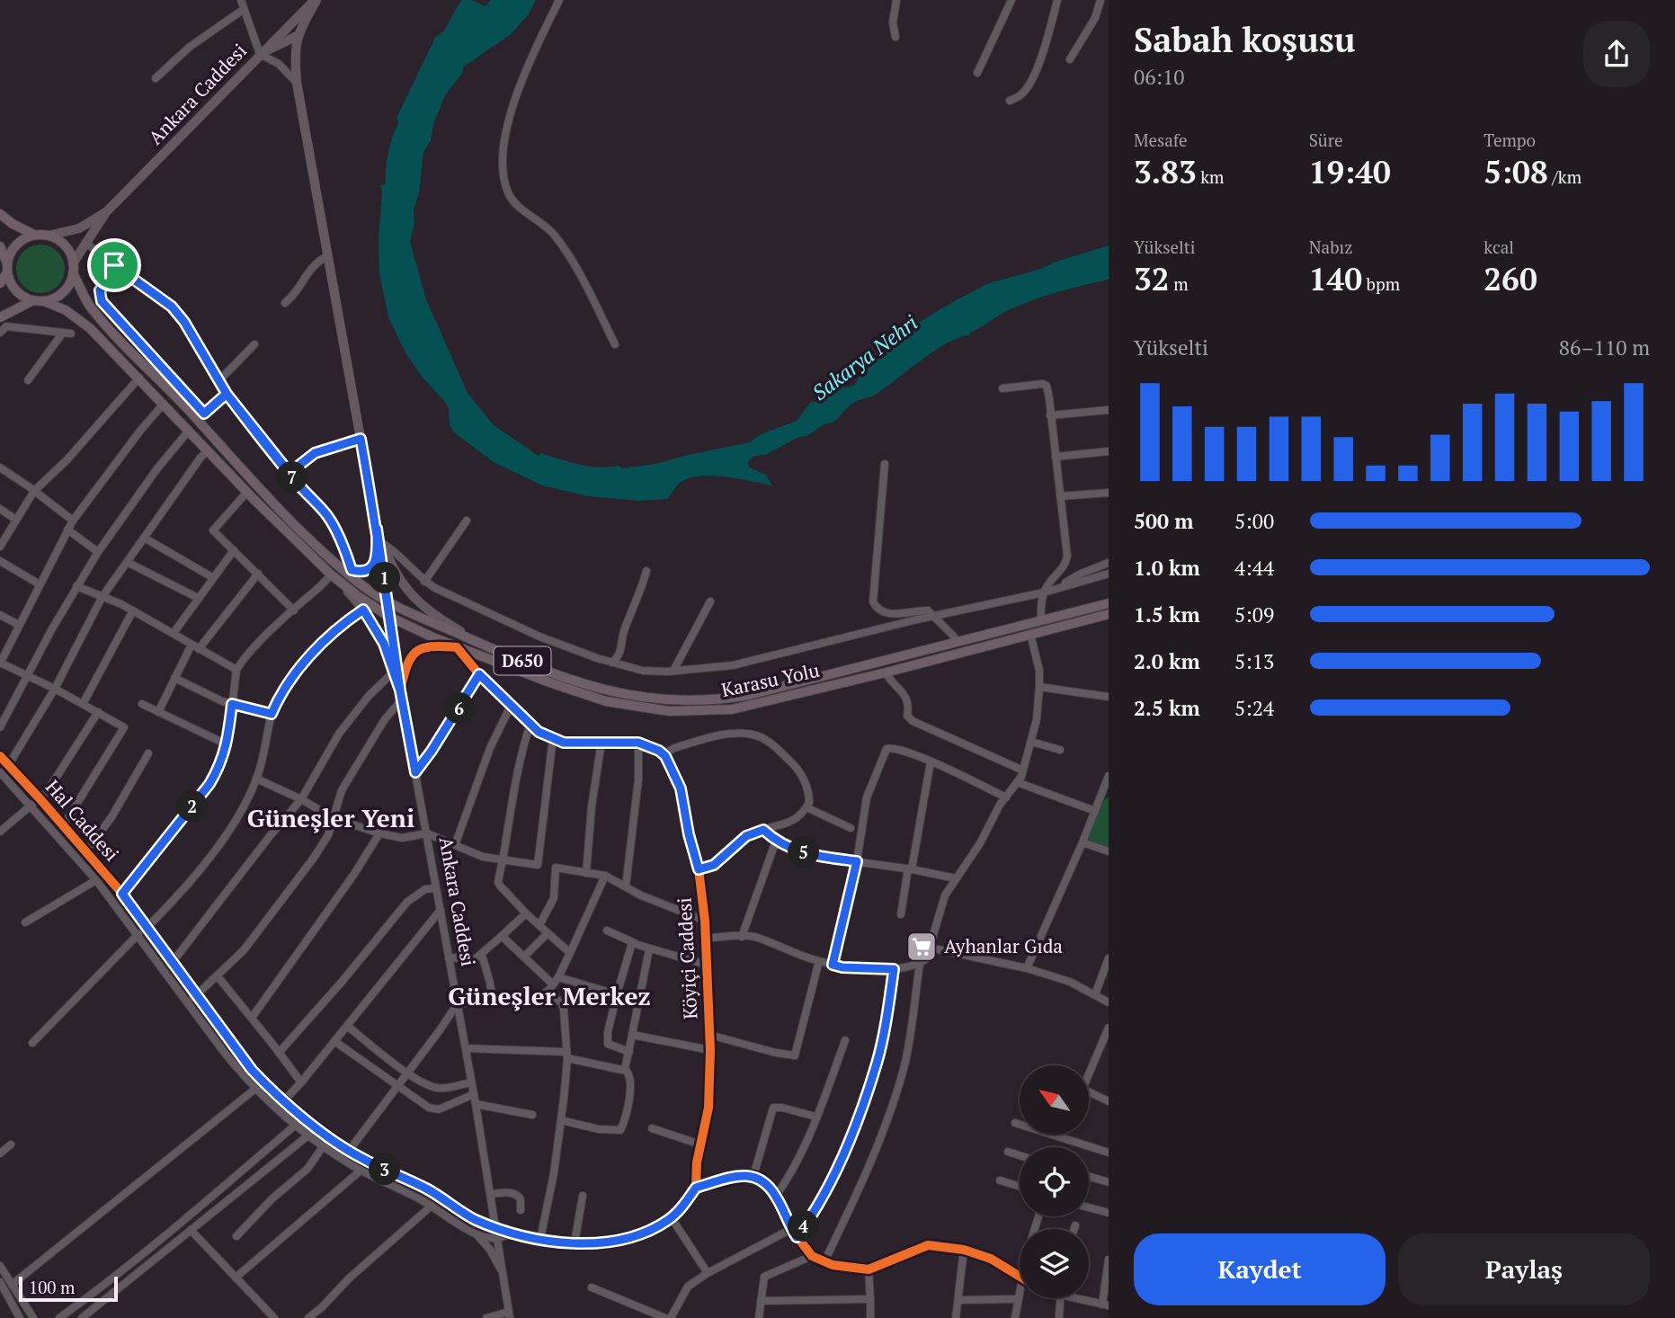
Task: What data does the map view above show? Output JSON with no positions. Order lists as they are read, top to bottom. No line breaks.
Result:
{"streets":{"highway":["D650","Karasu Yolu"],"main road":["Ankara Caddesi"],"street":["Hal Caddesi","Köyiçi Caddesi"]},"crossings":[["Ankara Caddesi","Karasu Yolu"],["Ankara Caddesi","Hal Caddesi"],["Hal Caddesi","Köyiçi Caddesi"]],"districts":["Güneşler Yeni","Güneşler Merkez"],"water":["Sakarya Nehri"],"places":{"supermarket":["Ayhanlar Gıda"]},"scale_bar":"100 m","north":"top left","page":{"heading":["Sabah koşusu","06:10"],"stats":[["Mesafe","3.83 km"],["Süre","19:40"],["Tempo","5:08 /km"],["Yükselti","32 m"],["Nabız","140 bpm"],["kcal","260"]],"chart":["Yükselti","86–110 m"],"pins":["7","1","6","2","5","3","4"],"list":[{"name":"500 m","note":"5:00"},{"name":"1.0 km","note":"4:44"},{"name":"1.5 km","note":"5:09"},{"name":"2.0 km","note":"5:13"},{"name":"2.5 km","note":"5:24"}],"buttons":["Kaydet","Paylaş"],"scale":"100 m"}}
